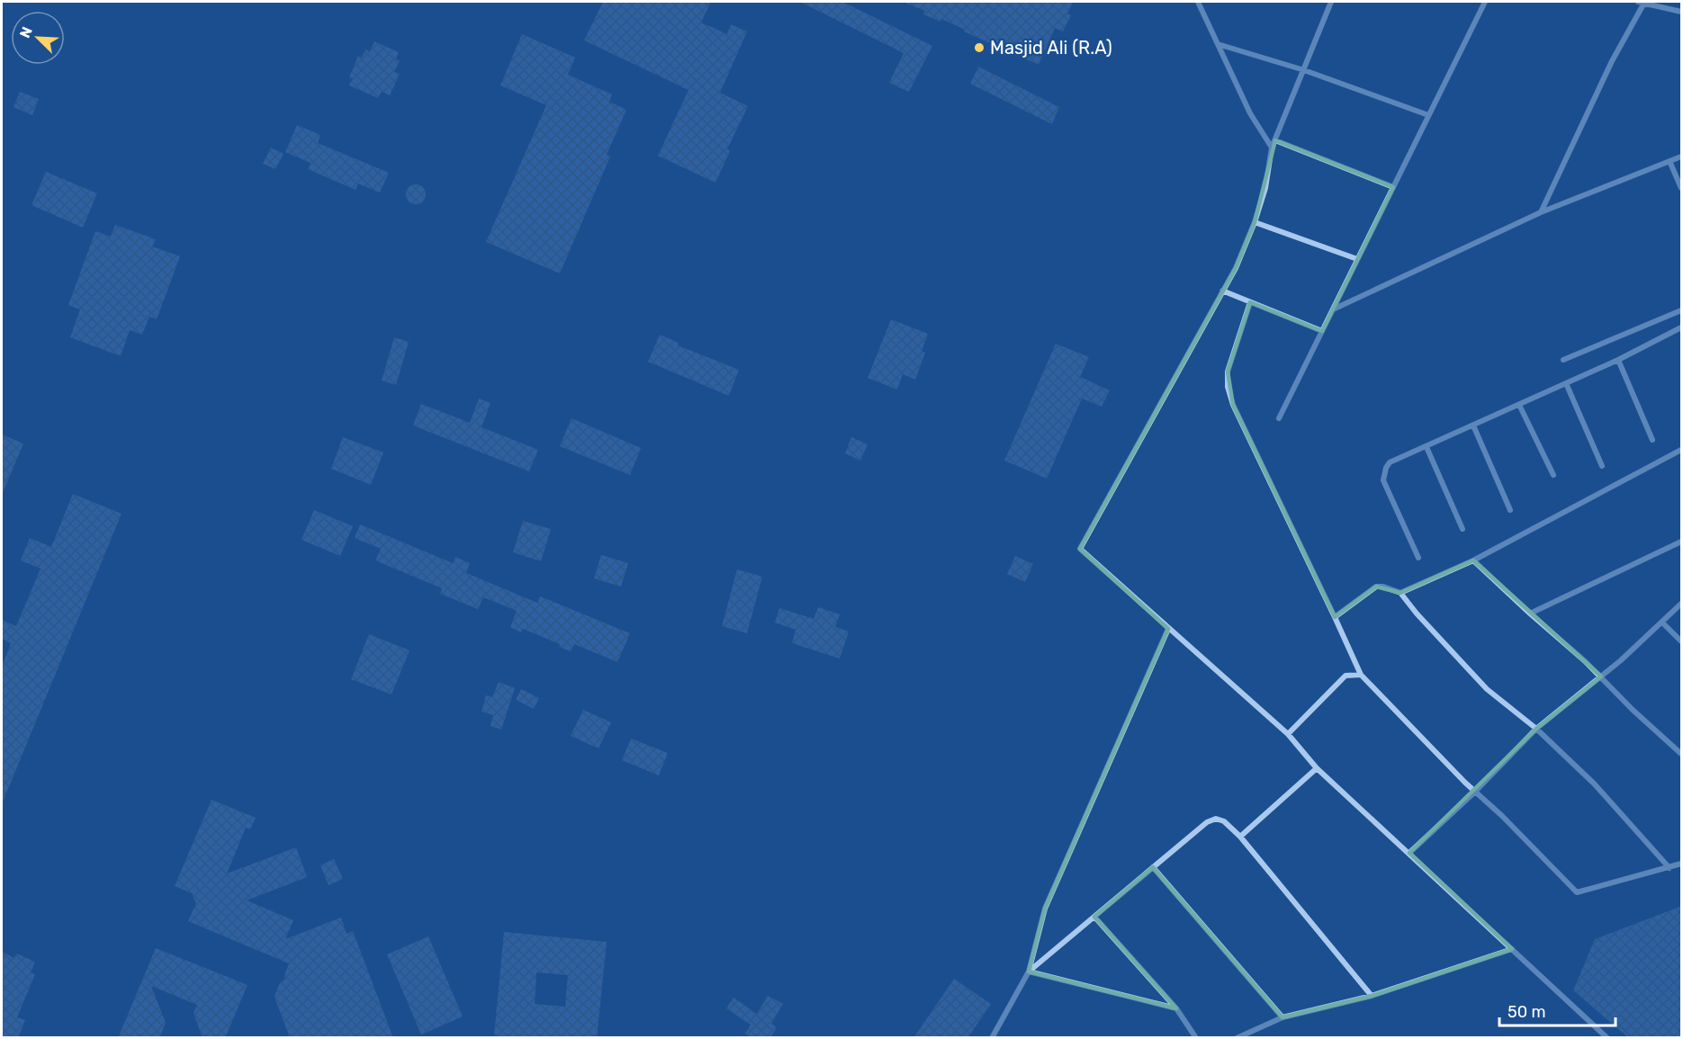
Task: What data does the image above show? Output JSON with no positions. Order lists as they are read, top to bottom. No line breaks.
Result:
{"places":["Masjid Ali (R.A)"],"scale_bar":"50 m","north":"top left"}
